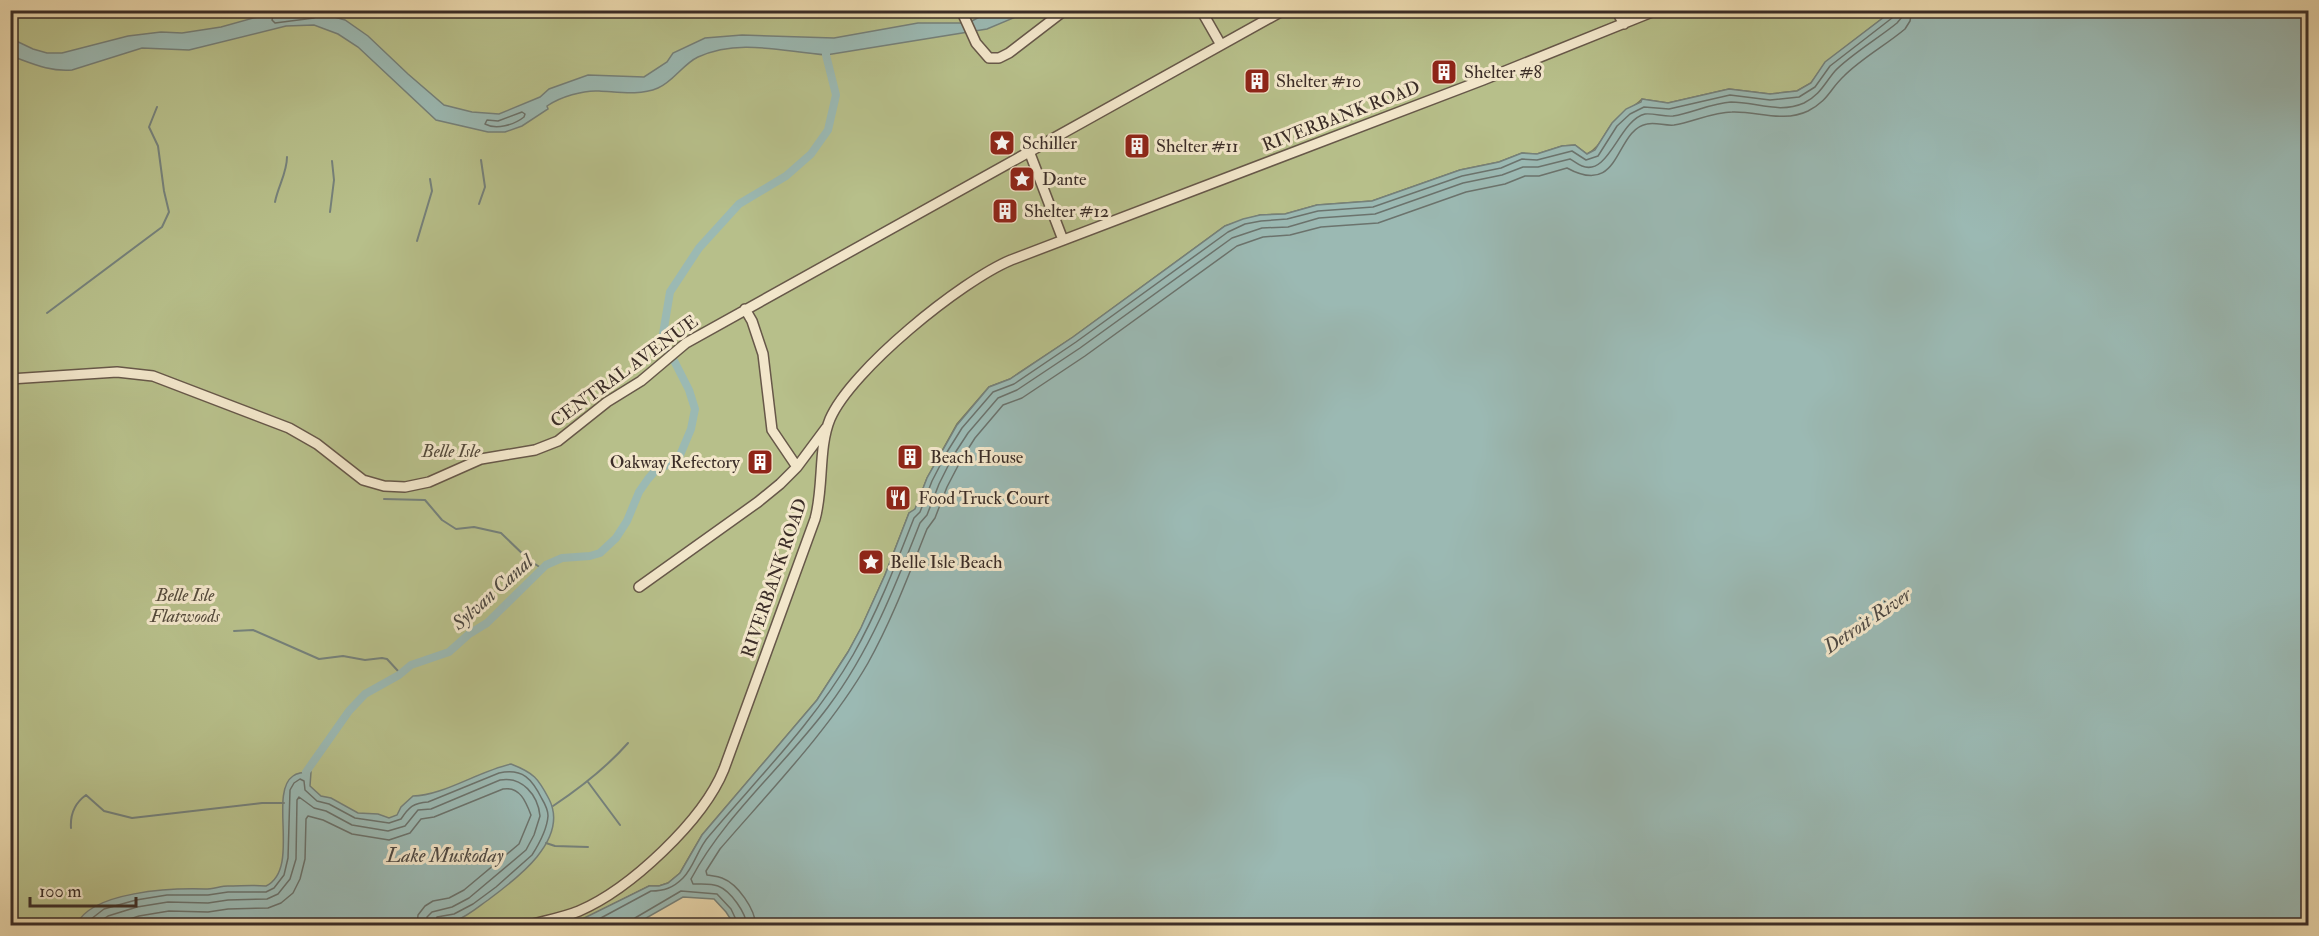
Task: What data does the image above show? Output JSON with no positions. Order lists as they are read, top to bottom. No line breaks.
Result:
{"streets":{"street":["RIVERBANK ROAD","CENTRAL AVENUE"]},"water":["Sylvan Canal","Detroit River","Lake Muskoday"],"parks":["Belle Isle","Belle Isle Flatwoods"],"places":{"building":["Shelter #8","Shelter #10","Shelter #11","Shelter #12","Beach House","Oakway Refectory"],"place":["Schiller","Dante","Belle Isle Beach"],"restaurant":["Food Truck Court"]},"scale_bar":"100 m"}
